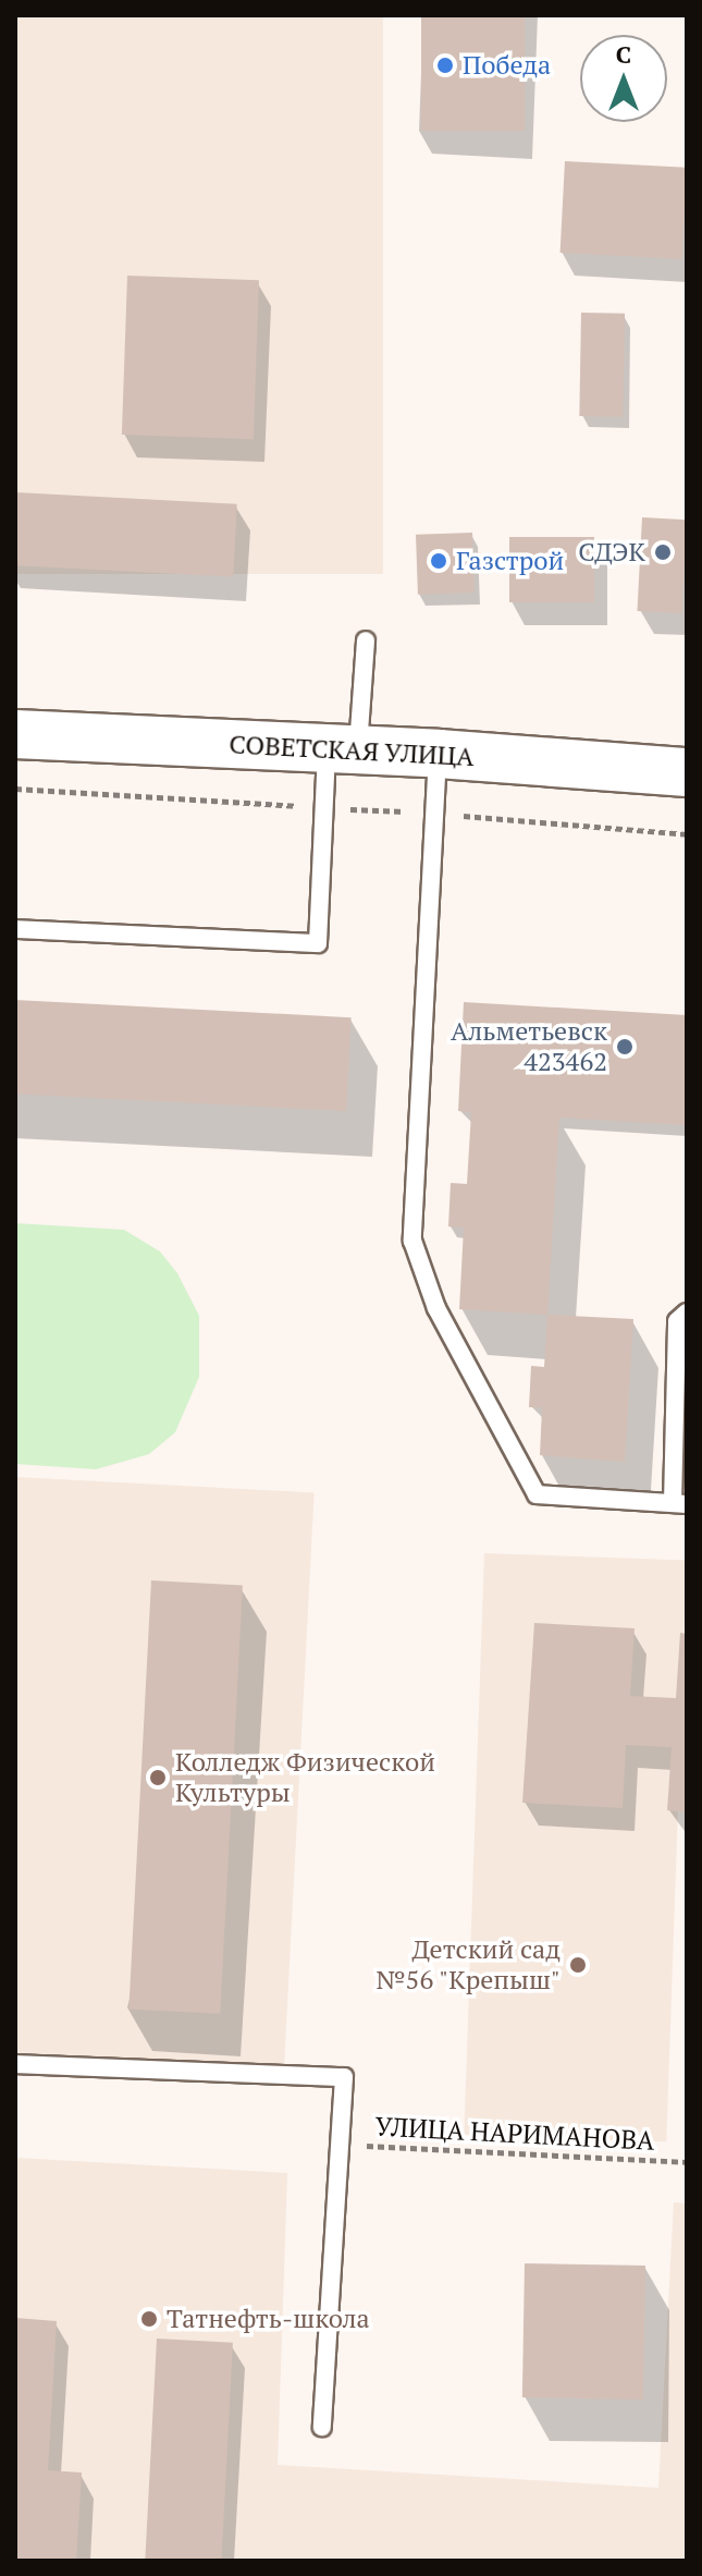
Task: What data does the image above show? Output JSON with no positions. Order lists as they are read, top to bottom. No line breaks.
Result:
{"streets":{"main road":["СОВЕТСКАЯ УЛИЦА"],"path":["УЛИЦА НАРИМАНОВА"]},"places":["Победа","СДЭК","Газстрой","Альметьевск 423462","Колледж Физической Культуры","Детский сад №56 \"Крепыш\"","Татнефть-школа"],"north":"top"}
